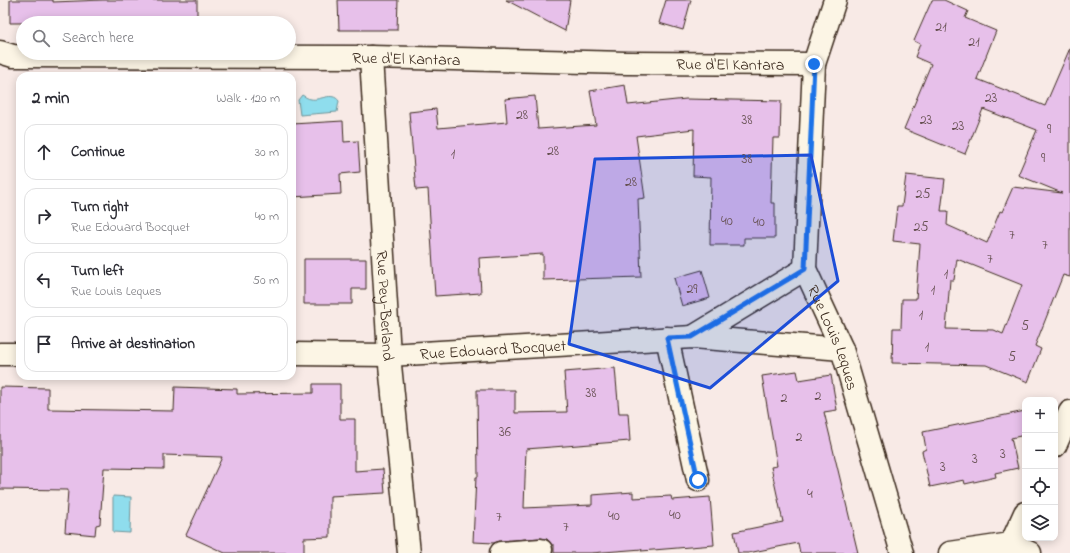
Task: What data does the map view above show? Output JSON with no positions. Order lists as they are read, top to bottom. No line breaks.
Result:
{"streets":{"street":["Rue d'El Kantara","Rue Pey-Berland","Rue Louis Leques","Rue Edouard Bocquet"]},"crossings":[["Rue d'El Kantara","Rue Pey-Berland"],["Rue d'El Kantara","Rue Louis Leques"],["Rue Pey-Berland","Rue Edouard Bocquet"],["Rue Louis Leques","Rue Edouard Bocquet"]],"house_numbers":["21","21","23","28","38","23","23","9","28","1","9","38","28","25","40","40","25","7","7","7","1","29","1","1","5","1","5","38","2","2","36","2","3","3","3","4","40","40","7","7"],"page":{"search":"Search here","heading":["2 min","Walk · 120 m"],"list":[["Continue","30 m"],["Turn right","Rue Edouard Bocquet","40 m"],["Turn left","Rue Louis Leques","50 m"],"Arrive at destination"],"map_buttons":["+","−"]}}
